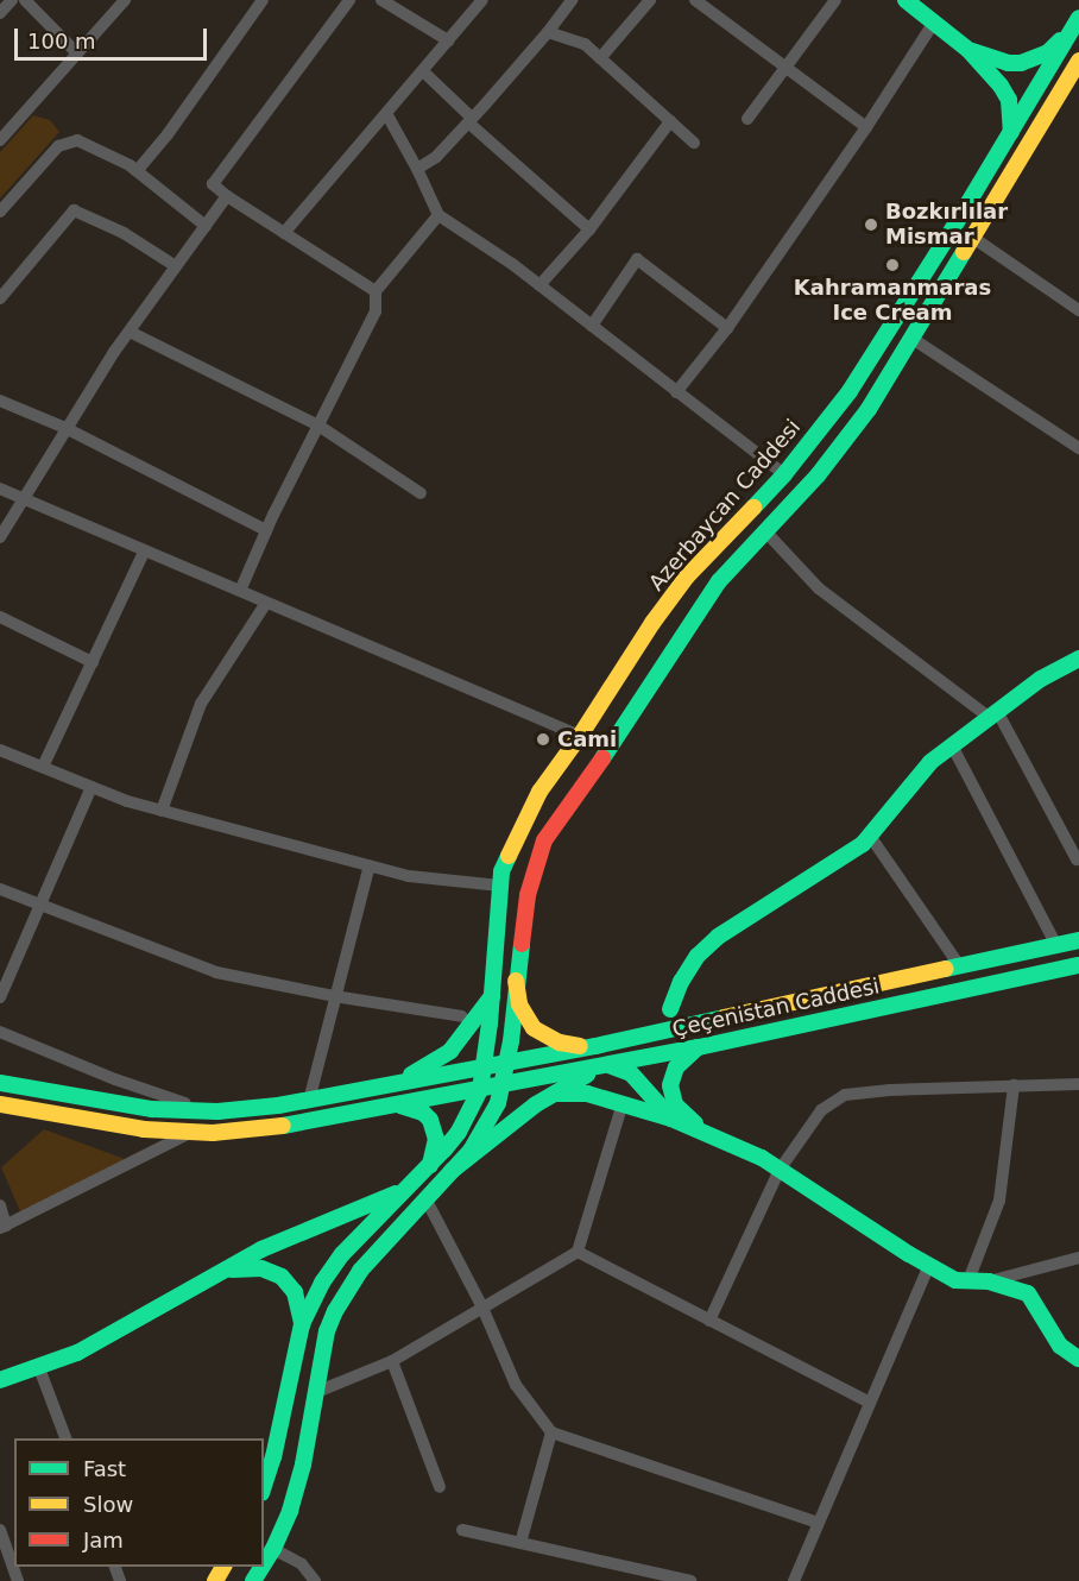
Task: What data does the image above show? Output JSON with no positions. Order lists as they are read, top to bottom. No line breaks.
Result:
{"streets":{"main road":["Azerbaycan Caddesi","Çeçenistan Caddesi"]},"crossings":[["Azerbaycan Caddesi","Çeçenistan Caddesi"]],"places":["Bozkırlılar Mismar","Kahramanmaras Ice Cream","Cami"],"legend":["Fast","Slow","Jam"],"scale_bar":"100 m"}
